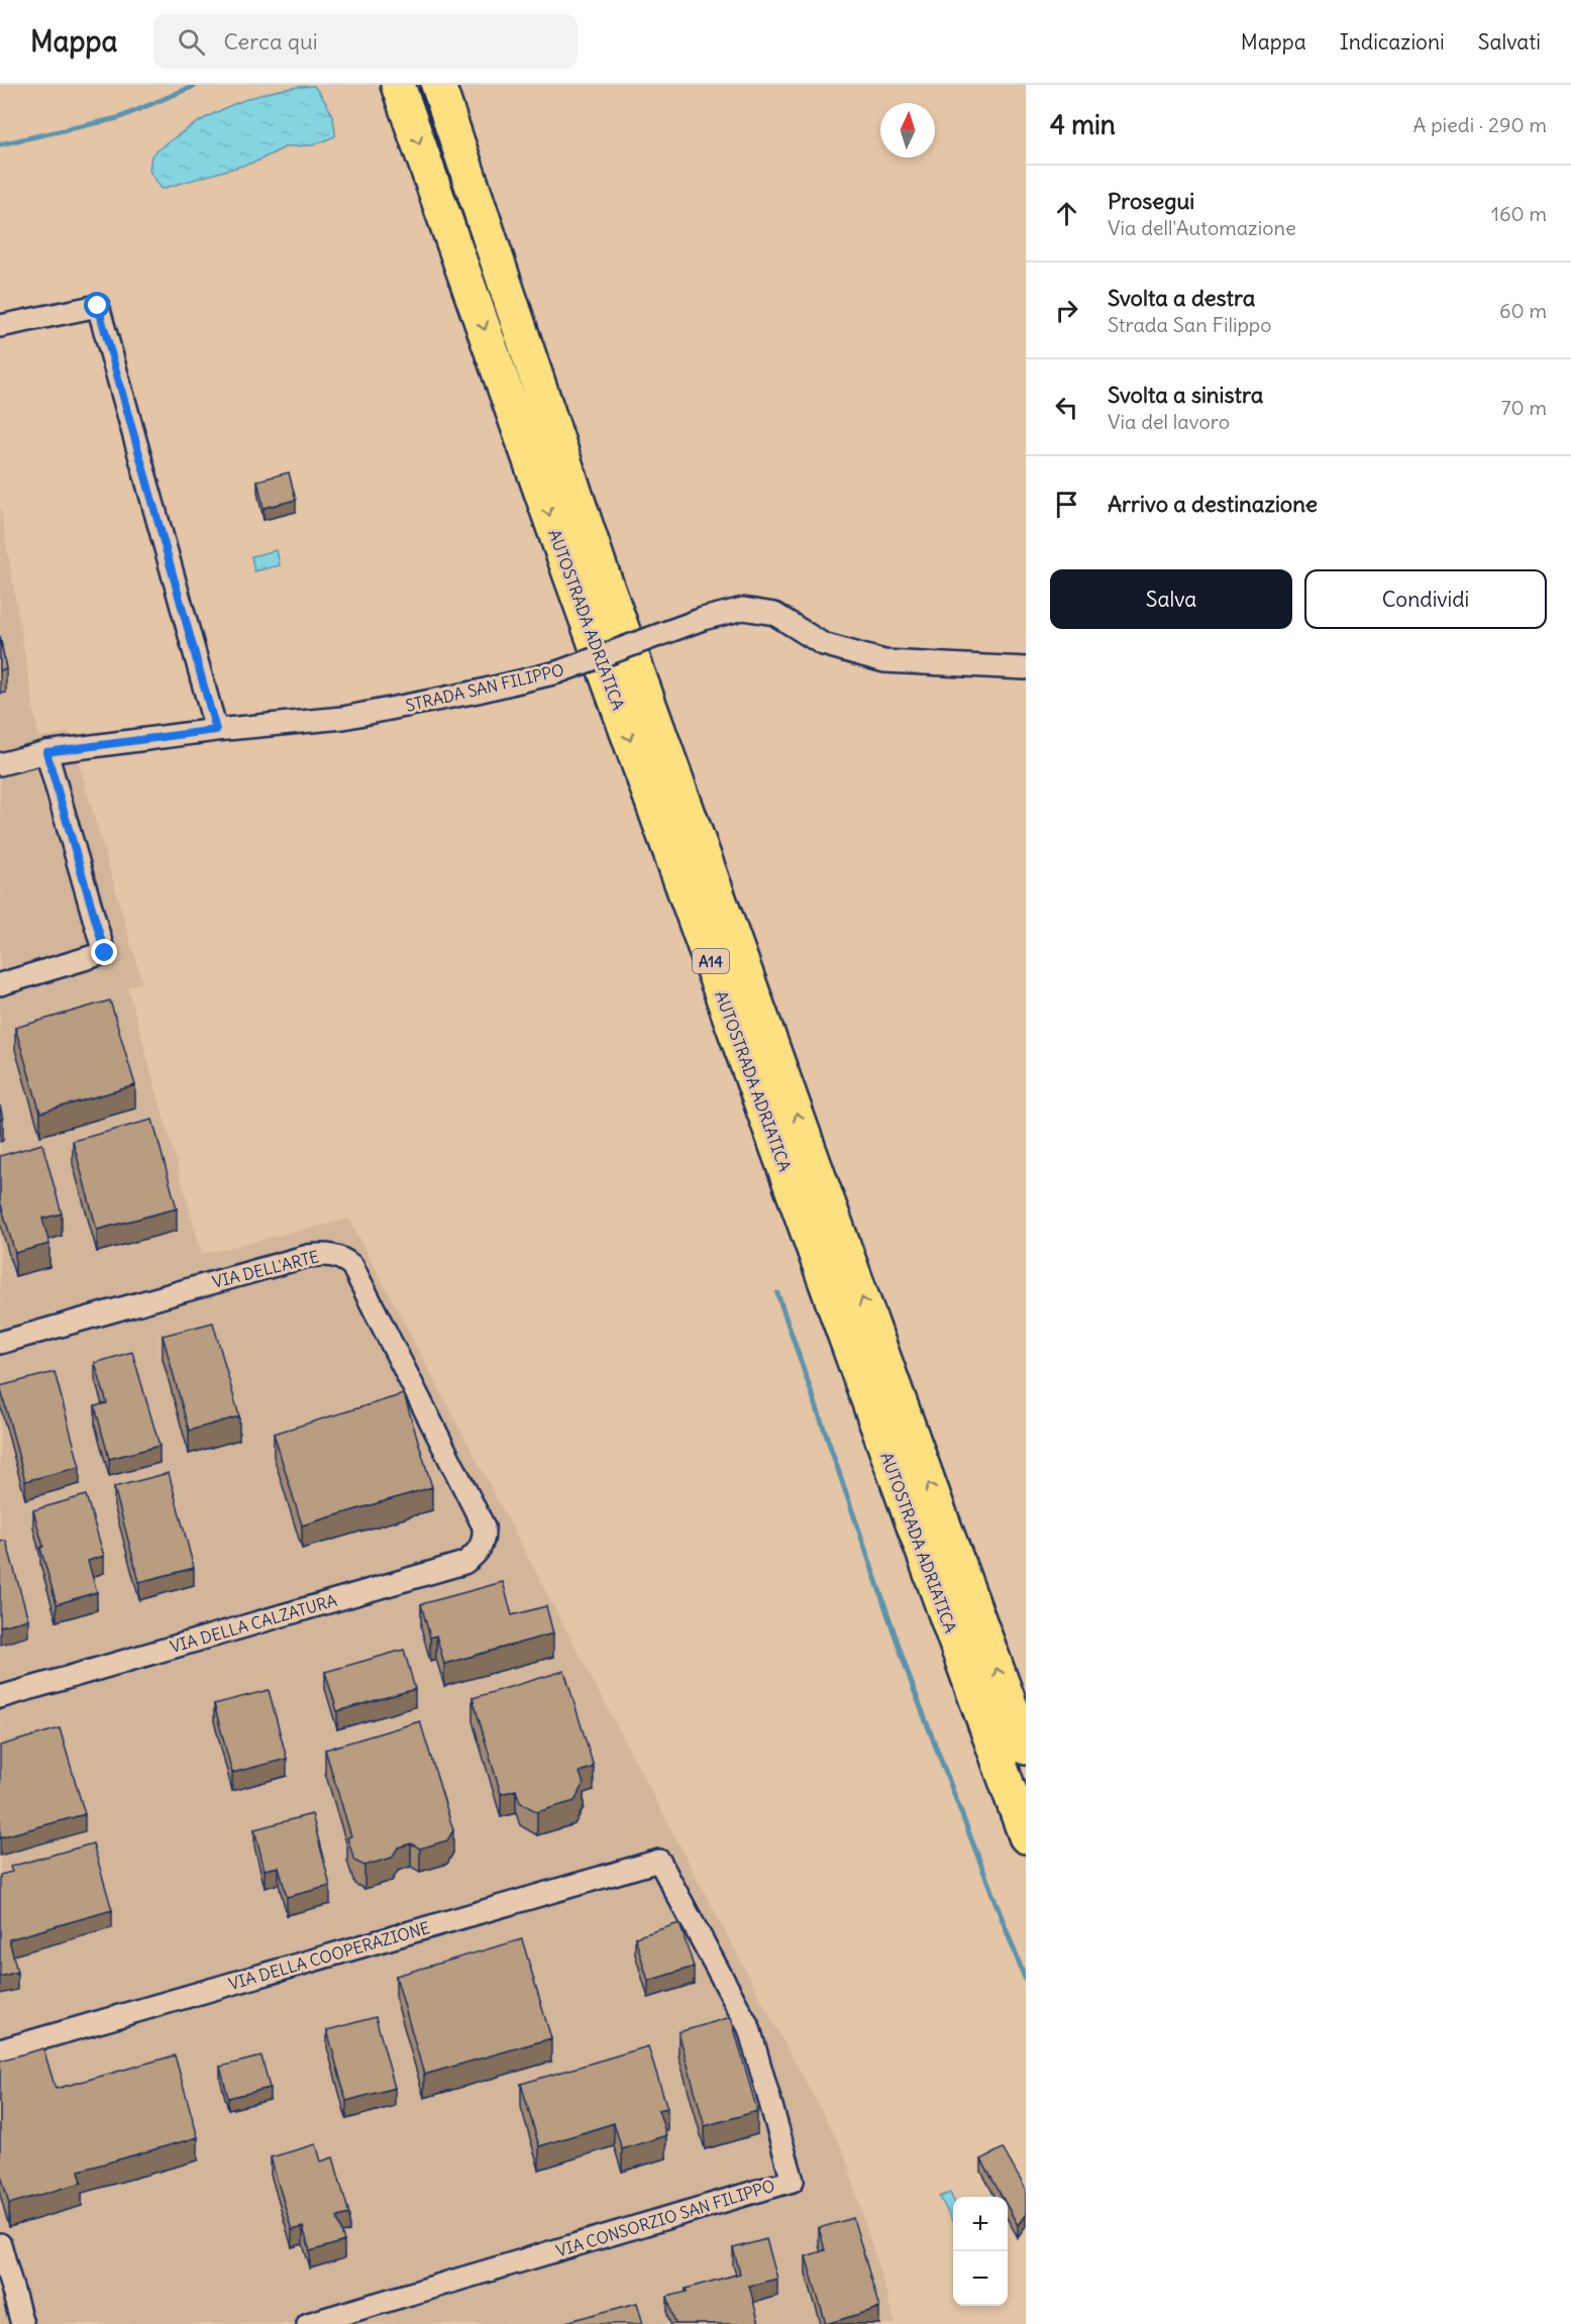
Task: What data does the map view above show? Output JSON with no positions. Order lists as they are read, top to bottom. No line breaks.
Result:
{"streets":{"highway":["AUTOSTRADA ADRIATICA","A14"],"street":["STRADA SAN FILIPPO","VIA DELL'ARTE","VIA DELLA CALZATURA","VIA DELLA COOPERAZIONE","VIA CONSORZIO SAN FILIPPO"]},"crossings":[["VIA DELL'ARTE","VIA DELLA CALZATURA"],["VIA DELLA COOPERAZIONE","VIA CONSORZIO SAN FILIPPO"]],"north":"top","page":{"header":"Mappa","search":"Cerca qui","nav":["Mappa","Indicazioni","Salvati"],"heading":["4 min","A piedi · 290 m"],"list":[["Prosegui","Via dell'Automazione","160 m"],["Svolta a destra","Strada San Filippo","60 m"],["Svolta a sinistra","Via del lavoro","70 m"],"Arrivo a destinazione"],"buttons":["Salva","Condividi"],"map_buttons":["+","−"]}}
